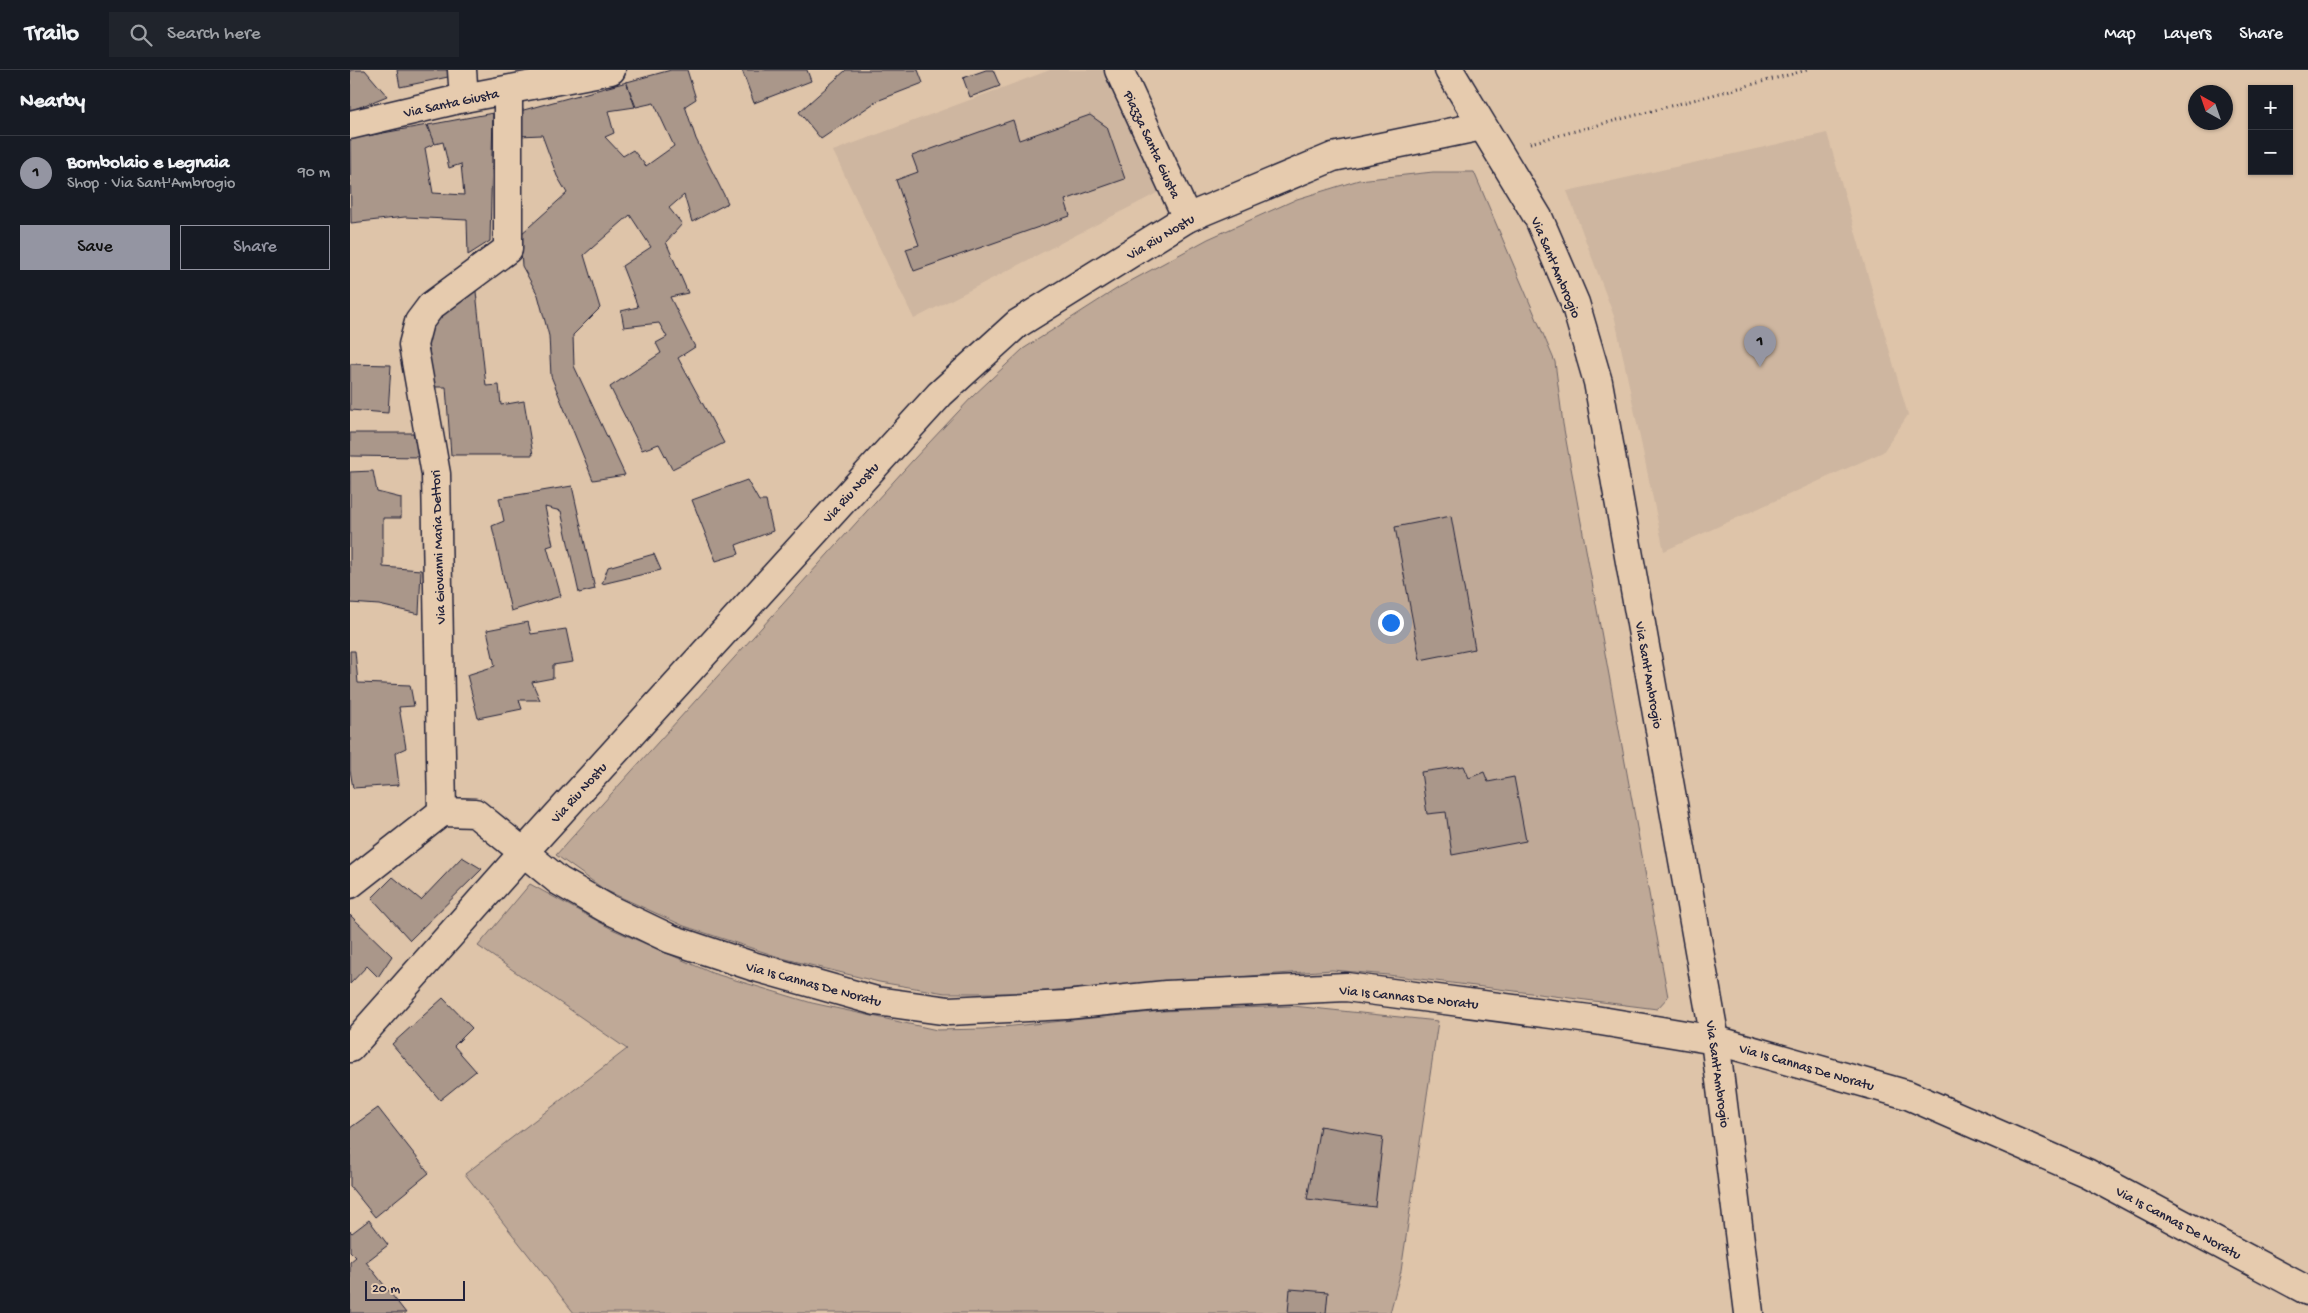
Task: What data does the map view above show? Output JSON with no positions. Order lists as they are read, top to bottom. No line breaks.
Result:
{"streets":{"street":["Via Santa Giusta","Piazza Santa Giusta","Via Riu Nostu","Via Sant'Ambrogio","Via Giovanni Maria Dettori","Via Is Cannas De Noratu"]},"crossings":[["Via Santa Giusta","Via Giovanni Maria Dettori"],["Piazza Santa Giusta","Via Riu Nostu"],["Via Riu Nostu","Via Sant'Ambrogio"],["Via Riu Nostu","Via Is Cannas De Noratu"],["Via Sant'Ambrogio","Via Is Cannas De Noratu"],["Via Giovanni Maria Dettori","Via Is Cannas De Noratu"]],"scale_bar":"20 m","north":"top left","page":{"header":"Trailo","search":"Search here","nav":["Map","Layers","Share"],"heading":"Nearby","map_buttons":["+","−"],"list":[{"mark":"1","name":"Bombolaio e Legnaia","note":"Shop · Via Sant'Ambrogio","value":"90 m"}],"buttons":["Save","Share"],"pins":"1","scale":"20 m"}}
